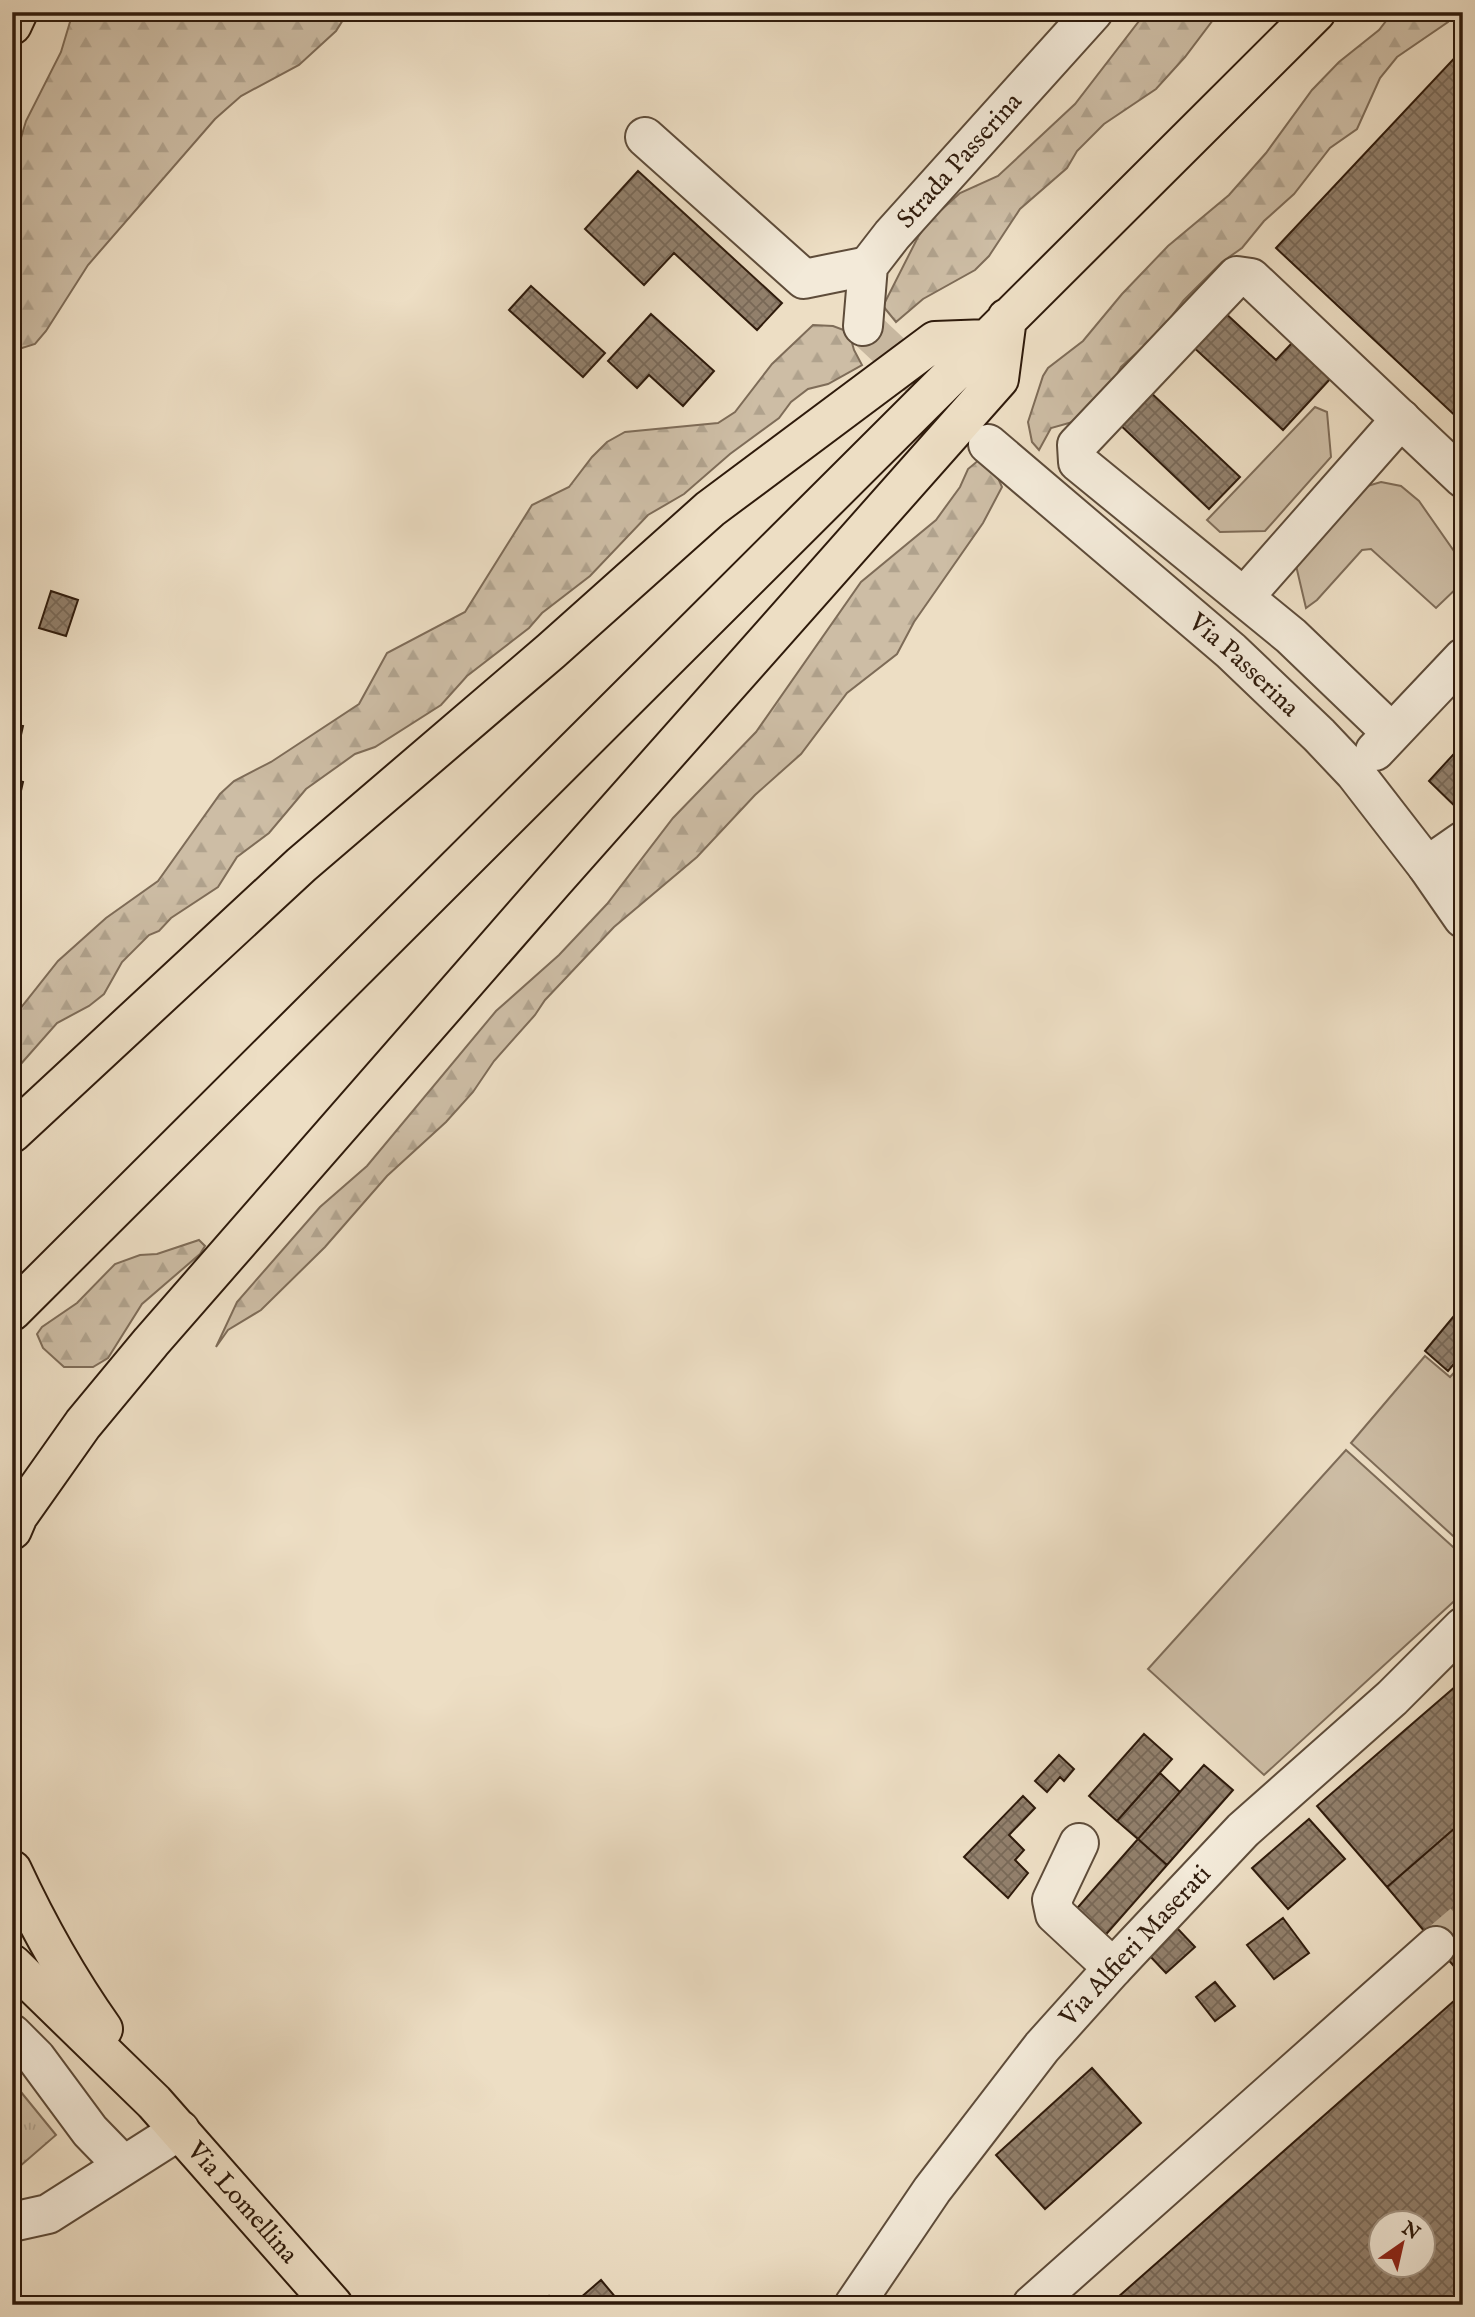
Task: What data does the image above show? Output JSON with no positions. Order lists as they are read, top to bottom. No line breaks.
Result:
{"streets":{"main road":["Via Lomellina"],"street":["Strada Passerina","Via Passerina","Via Alfieri Maserati"]},"north":"top right"}
